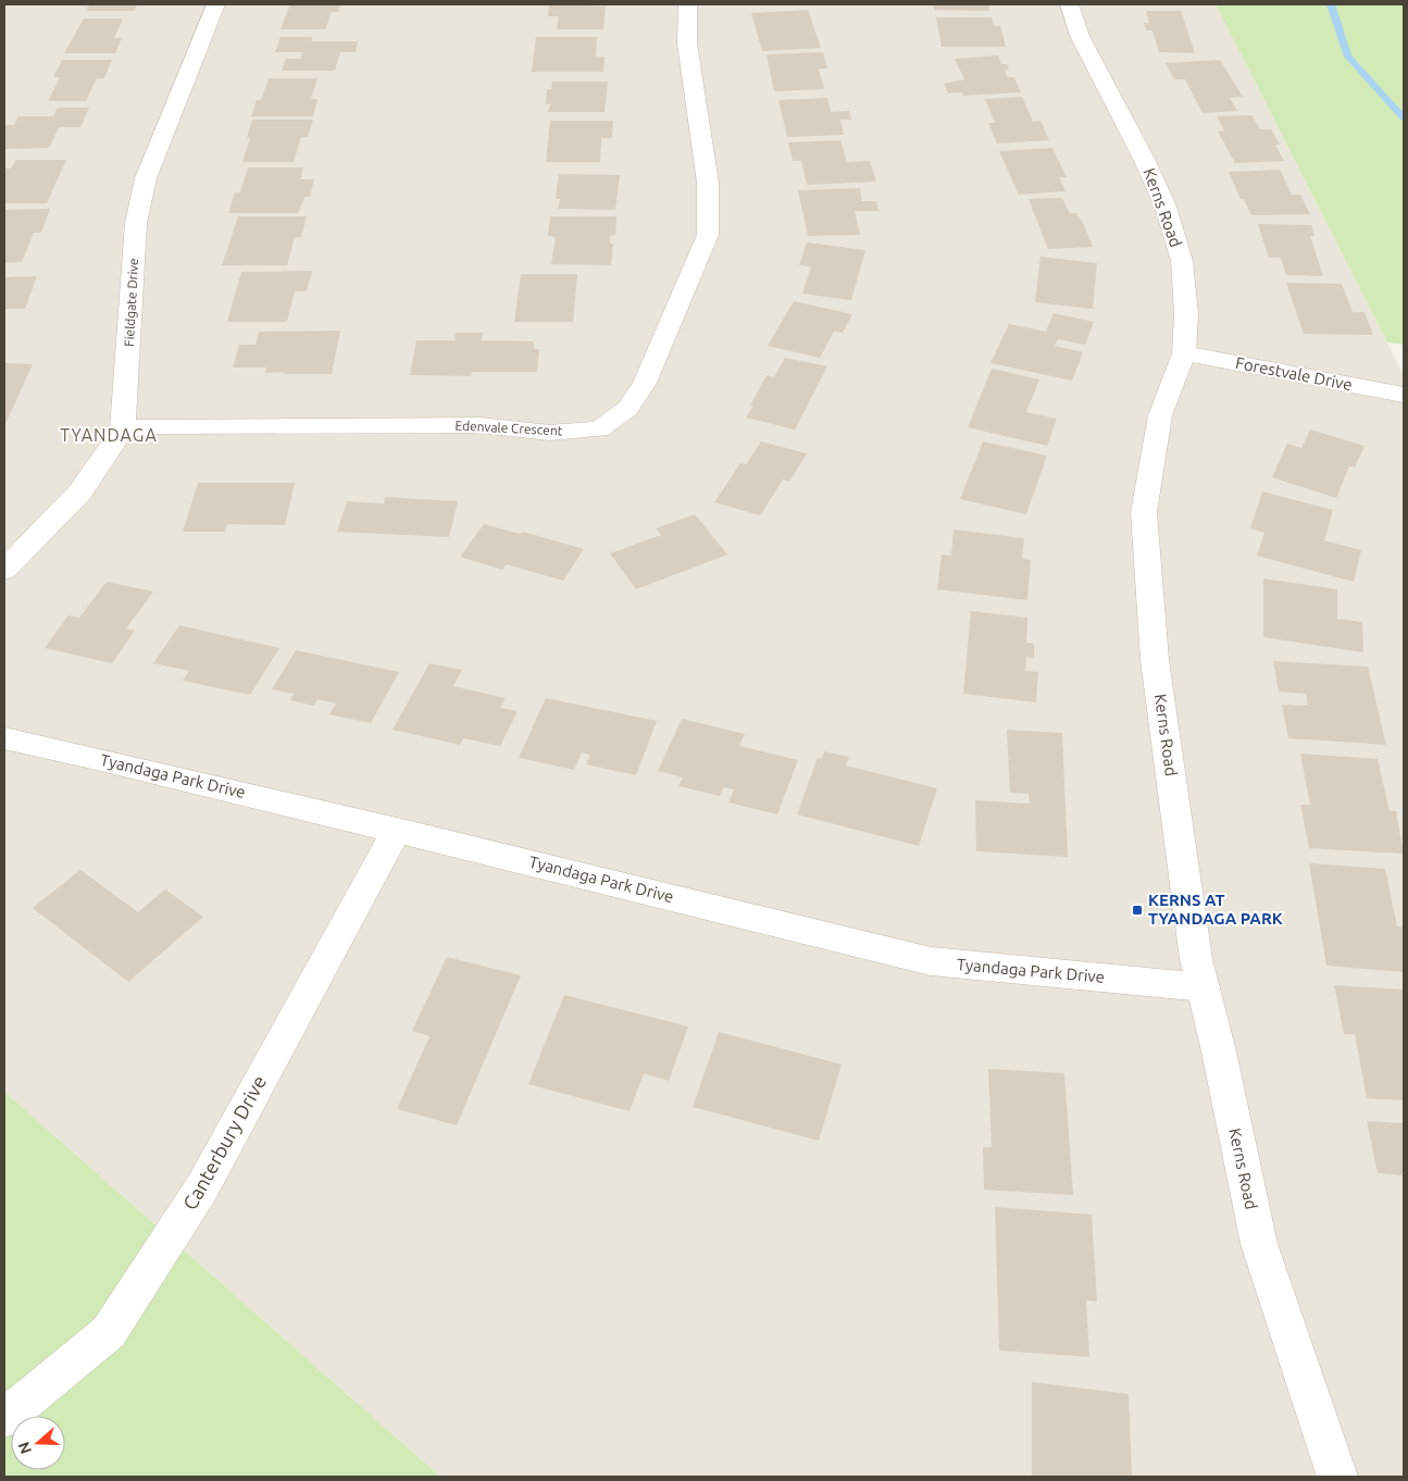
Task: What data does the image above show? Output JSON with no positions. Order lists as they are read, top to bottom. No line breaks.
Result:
{"streets":{"street":["Kerns Road","Fieldgate Drive","Forestvale Drive","Edenvale Crescent","Tyandaga Park Drive","Canterbury Drive"]},"crossings":[["Kerns Road","Forestvale Drive"],["Kerns Road","Tyandaga Park Drive"],["Fieldgate Drive","Edenvale Crescent"],["Tyandaga Park Drive","Canterbury Drive"]],"districts":["TYANDAGA"],"places":{"transit":["KERNS AT TYANDAGA PARK"]},"north":"left"}
